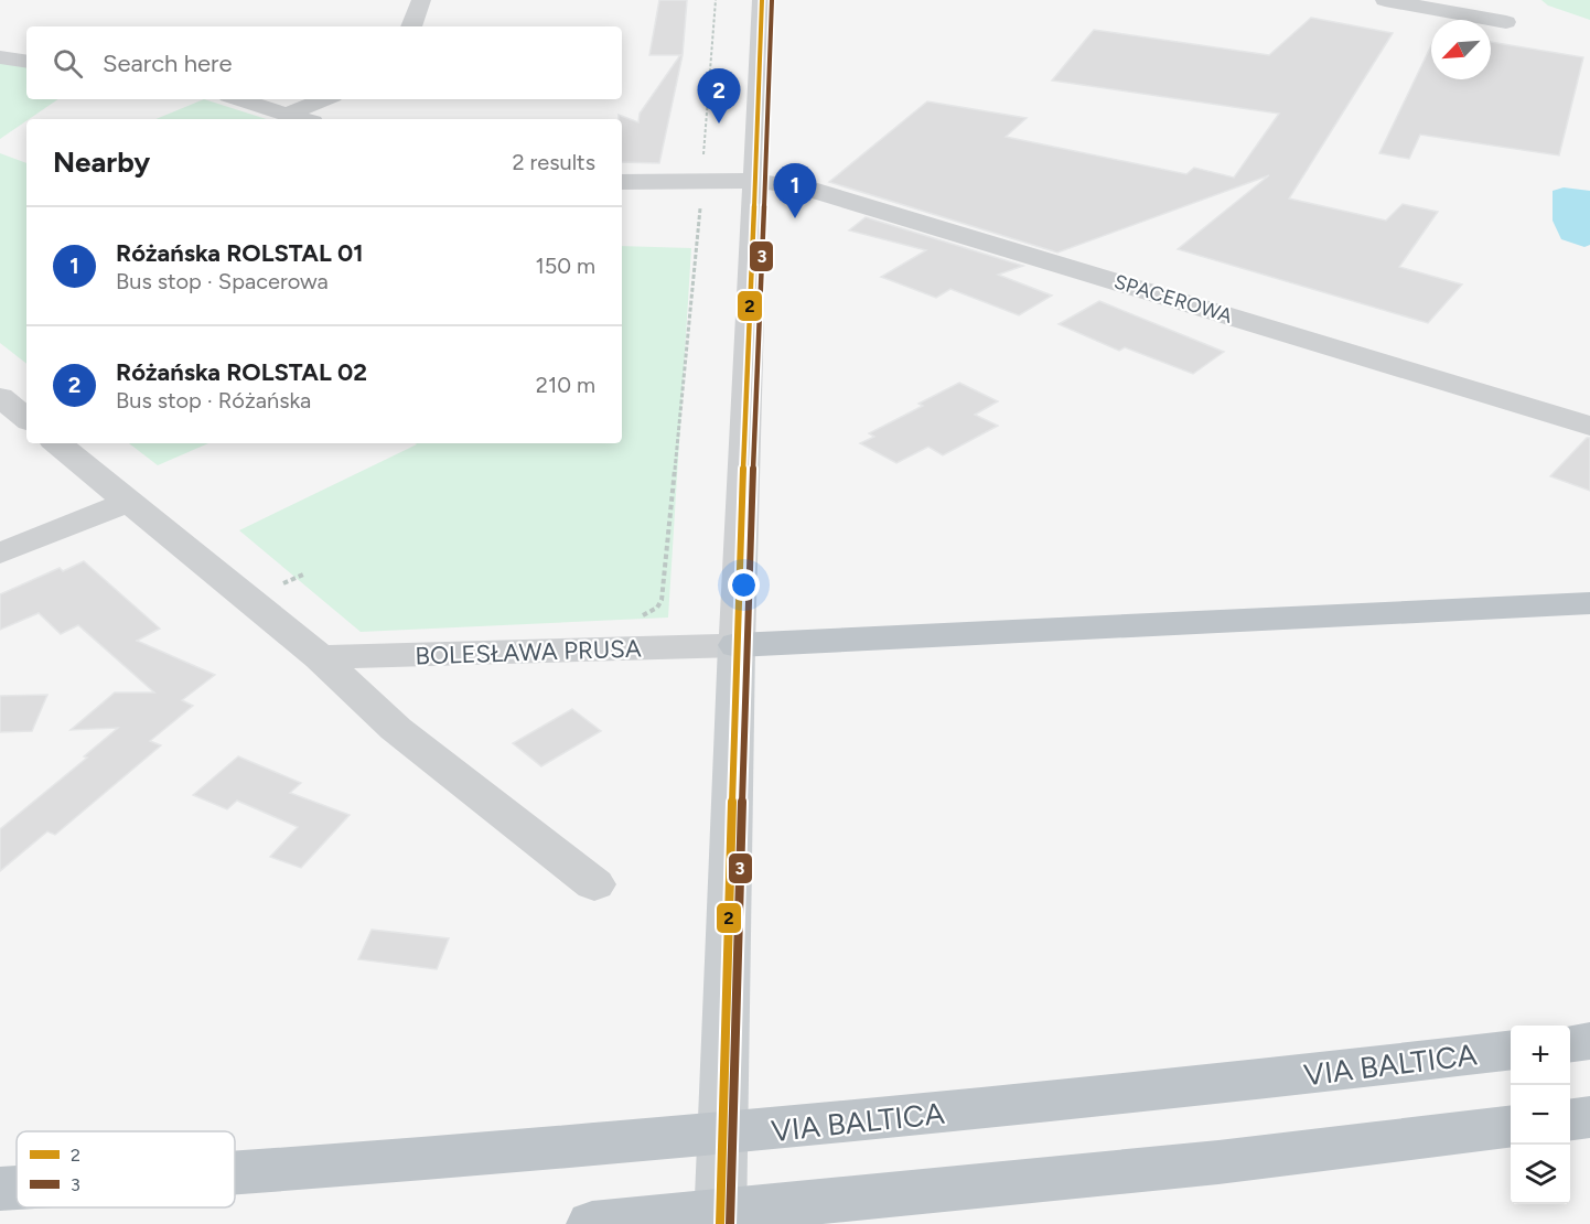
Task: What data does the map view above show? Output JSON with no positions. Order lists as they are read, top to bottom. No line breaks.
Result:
{"streets":{"highway":["VIA BALTICA"],"street":["SPACEROWA","BOLESŁAWA PRUSA"]},"lines":["transit line 2","transit line 3"],"legend":["2","3"],"north":"bottom left","page":{"search":"Search here","pins":["2","1"],"heading":["Nearby","2 results"],"list":[{"mark":"1","name":"Różańska ROLSTAL 01","note":"Bus stop · Spacerowa","value":"150 m"},{"mark":"2","name":"Różańska ROLSTAL 02","note":"Bus stop · Różańska","value":"210 m"}],"map_buttons":["+","−"]}}
